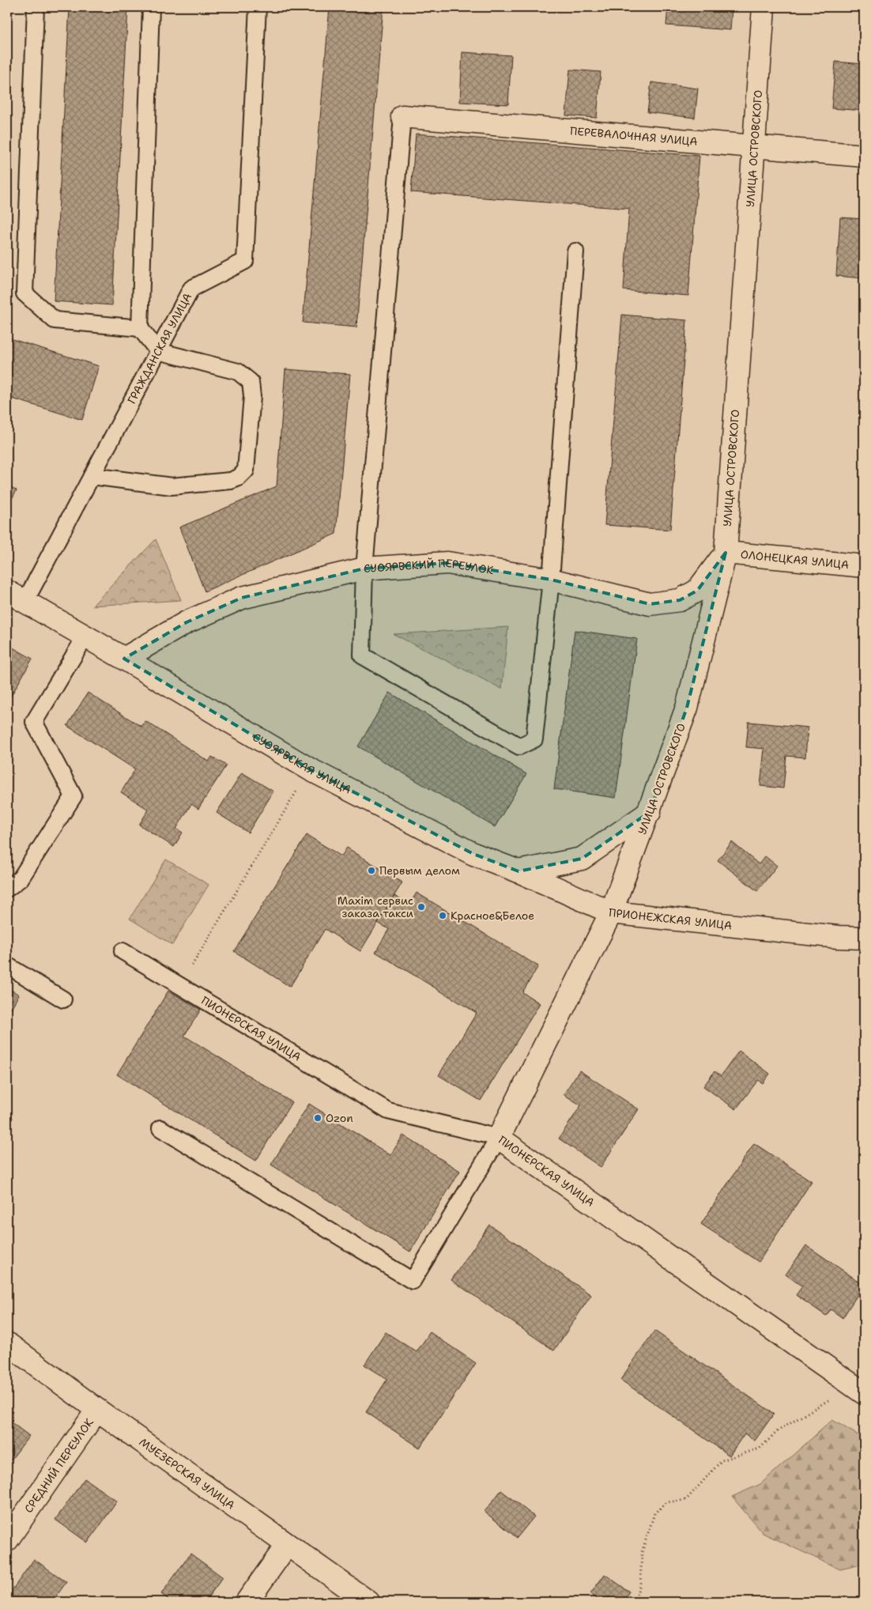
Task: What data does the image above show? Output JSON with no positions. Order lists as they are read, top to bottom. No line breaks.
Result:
{"streets":{"street":["ПЕРЕВАЛОЧНАЯ УЛИЦА","УЛИЦА ОСТРОВСКОГО","ОЛОНЕЦКАЯ УЛИЦА","СУОЯРВСКИЙ ПЕРЕУЛОК","СУОЯРВСКАЯ УЛИЦА","ПРИОНЕЖСКАЯ УЛИЦА","ПИОНЕРСКАЯ УЛИЦА","СРЕДНИЙ ПЕРЕУЛОК","МУЕЗЕРСКАЯ УЛИЦА"],"lane":["ГРАЖДАНСКАЯ УЛИЦА"]},"crossings":[["ПЕРЕВАЛОЧНАЯ УЛИЦА","УЛИЦА ОСТРОВСКОГО"],["УЛИЦА ОСТРОВСКОГО","ОЛОНЕЦКАЯ УЛИЦА"],["УЛИЦА ОСТРОВСКОГО","СУОЯРВСКИЙ ПЕРЕУЛОК"],["УЛИЦА ОСТРОВСКОГО","СУОЯРВСКАЯ УЛИЦА"],["УЛИЦА ОСТРОВСКОГО","ПРИОНЕЖСКАЯ УЛИЦА"],["ГРАЖДАНСКАЯ УЛИЦА","СУОЯРВСКАЯ УЛИЦА"],["ОЛОНЕЦКАЯ УЛИЦА","СУОЯРВСКИЙ ПЕРЕУЛОК"],["СУОЯРВСКИЙ ПЕРЕУЛОК","СУОЯРВСКАЯ УЛИЦА"],["СУОЯРВСКАЯ УЛИЦА","ПРИОНЕЖСКАЯ УЛИЦА"],["ПРИОНЕЖСКАЯ УЛИЦА","ПИОНЕРСКАЯ УЛИЦА"],["СРЕДНИЙ ПЕРЕУЛОК","МУЕЗЕРСКАЯ УЛИЦА"]],"places":["Первым делом","Maxim сервис заказа такси","Красное&Белое","Ozon"]}
